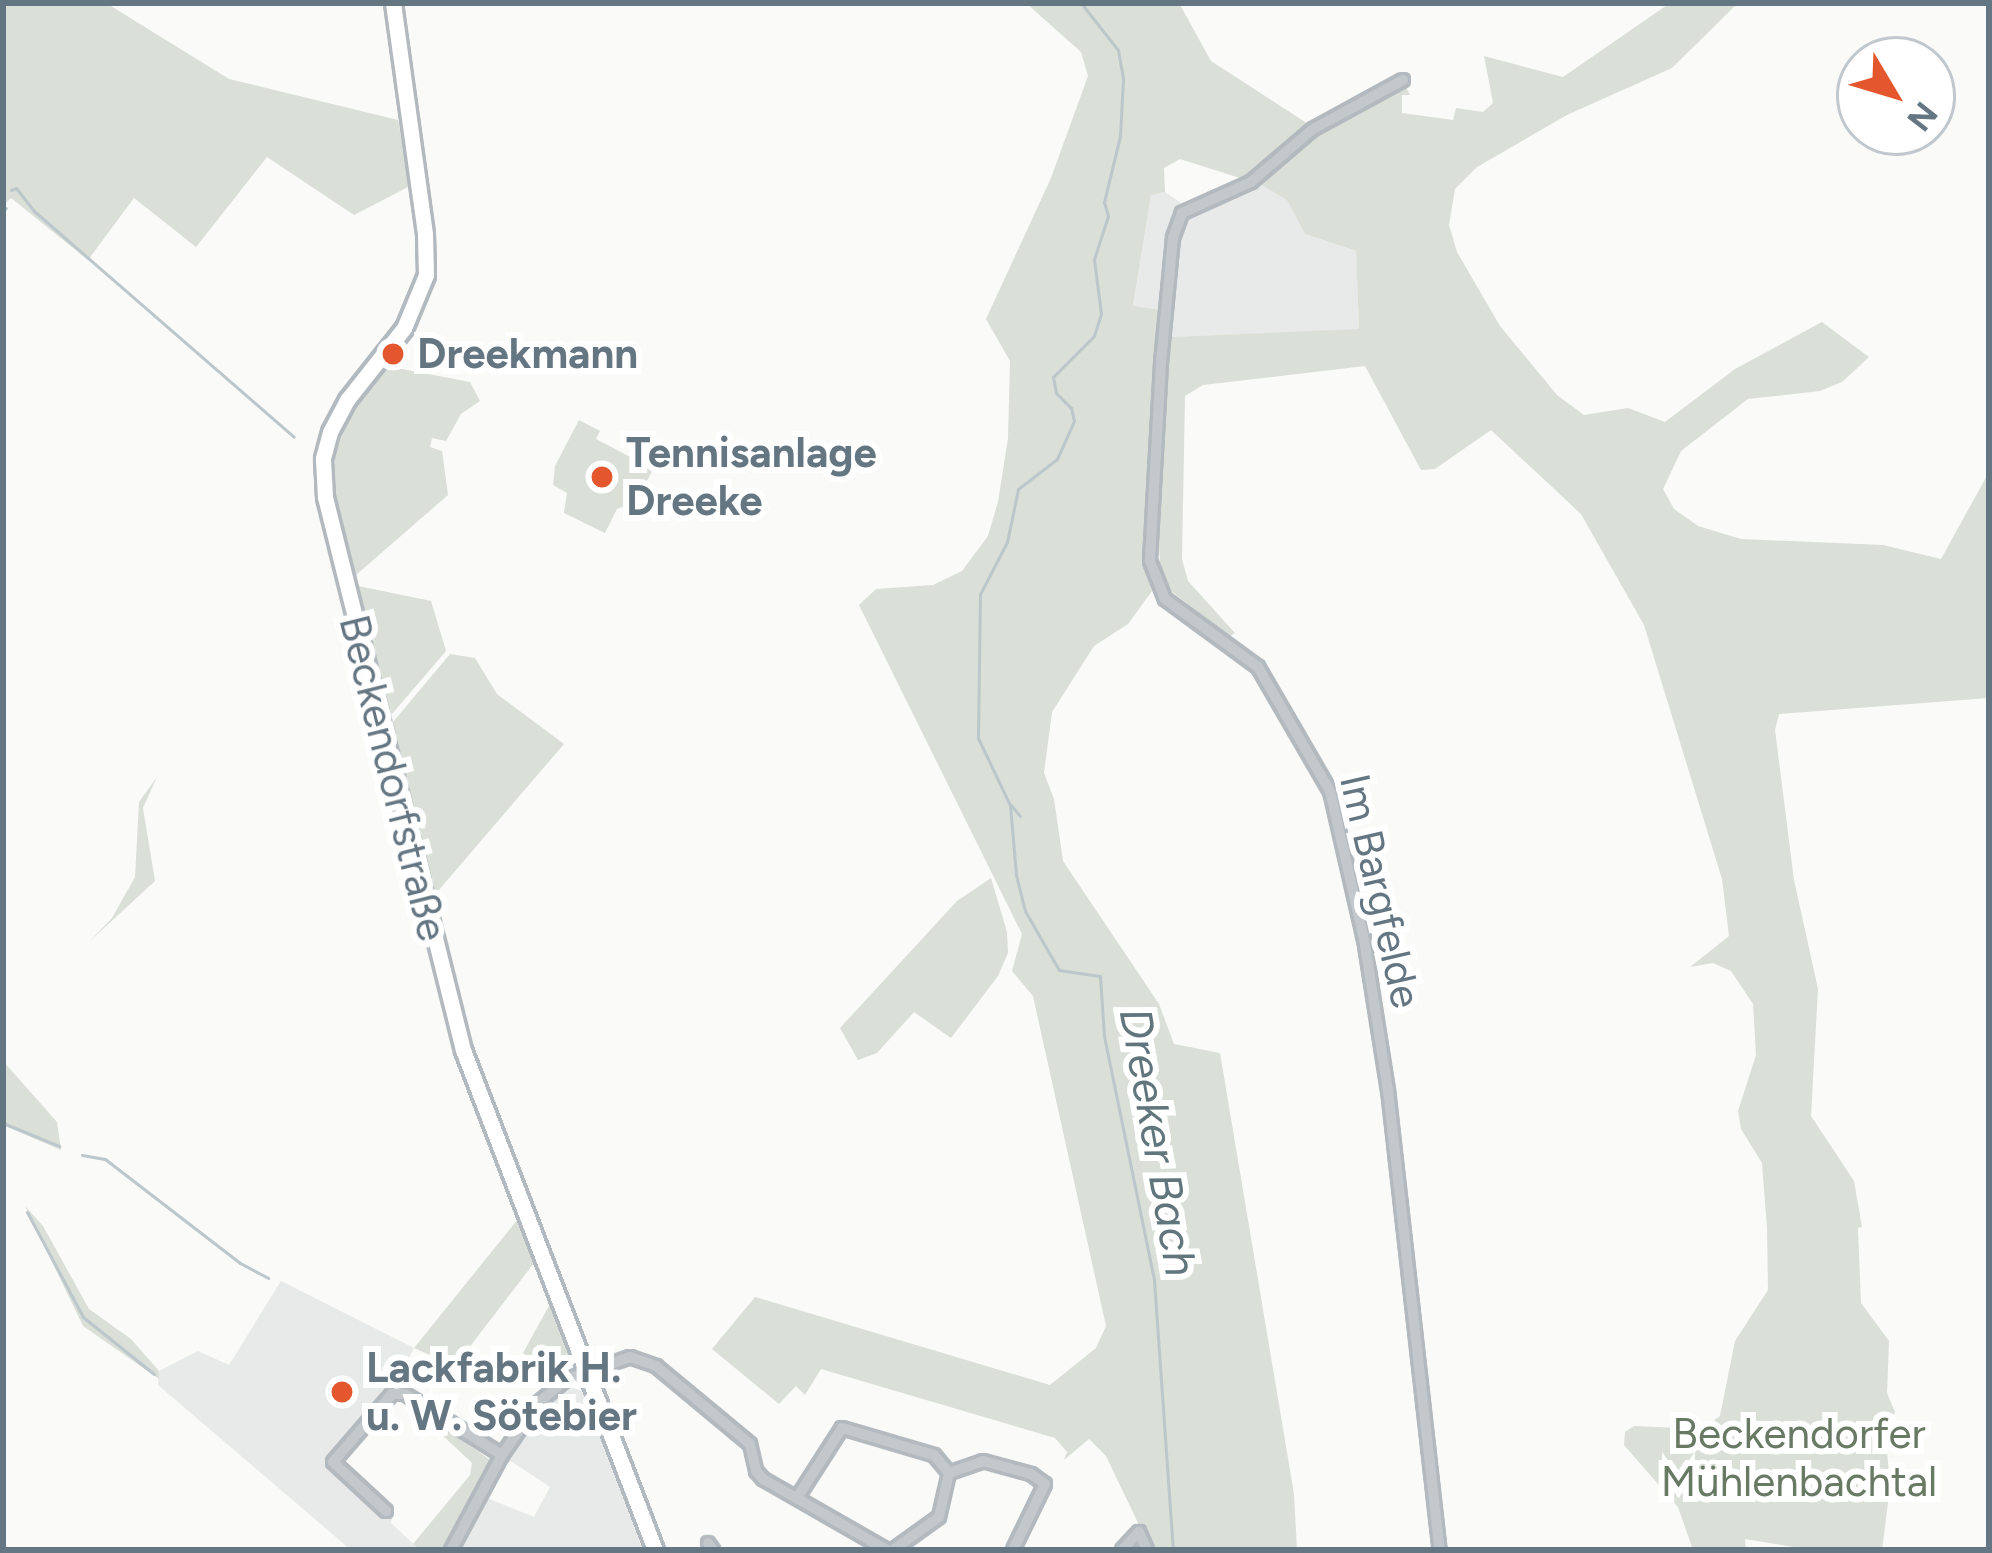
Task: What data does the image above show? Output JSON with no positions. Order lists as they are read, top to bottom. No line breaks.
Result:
{"streets":{"street":["Beckendorfstraße","Im Bargfelde"]},"water":["Dreeker Bach"],"parks":["Beckendorfer Mühlenbachtal"],"places":["Dreekmann","Tennisanlage Dreeke","Lackfabrik H. u. W. Sötebier"],"north":"bottom right"}
